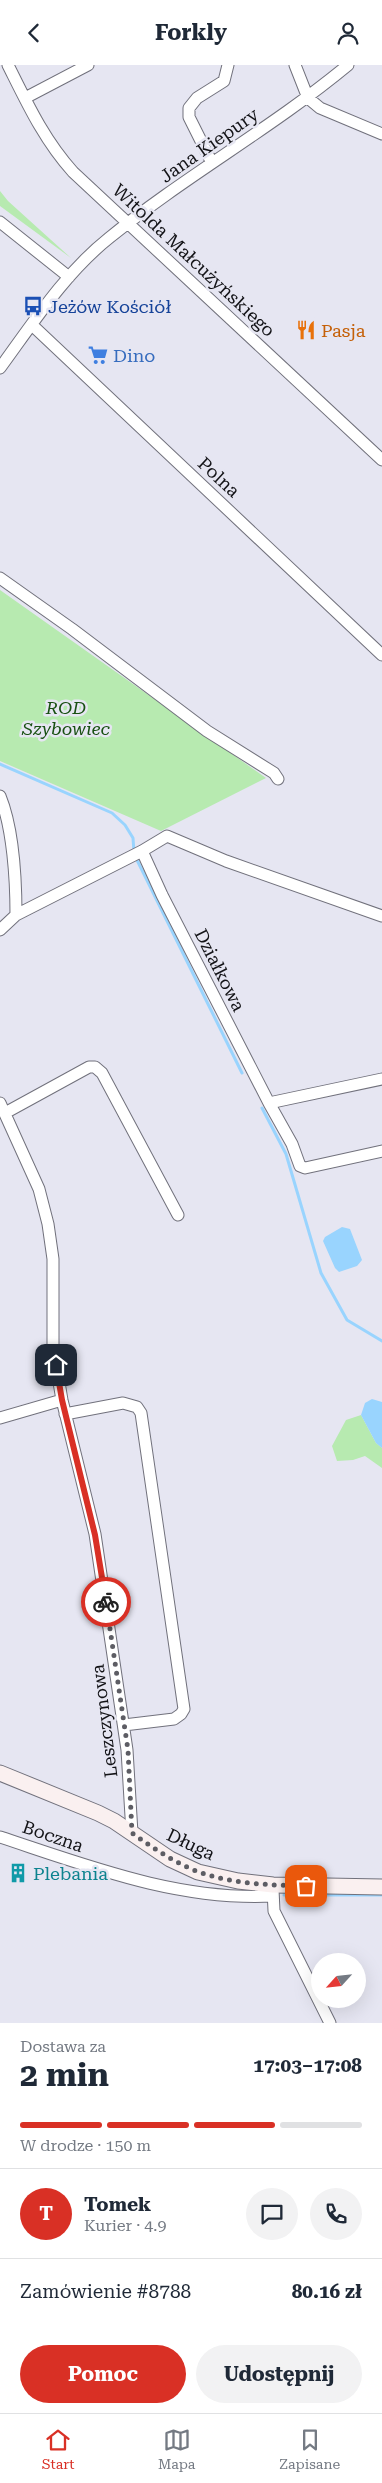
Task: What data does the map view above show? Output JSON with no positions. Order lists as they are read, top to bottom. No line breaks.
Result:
{"streets":{"street":["Jana Kiepury","Witolda Małcużyńskiego","Polna","Działkowa","Leszczynowa","Boczna","Długa"]},"crossings":[["Jana Kiepury","Witolda Małcużyńskiego"],["Leszczynowa","Długa"],["Boczna","Długa"]],"parks":["ROD Szybowiec"],"places":{"bus stop":["Jeżów Kościół"],"restaurant":["Pasja"],"supermarket":["Dino"],"building":["Plebania"]},"north":"bottom left","page":{"header":"Forkly","heading":["2 min","Dostawa za","17:03–17:08"],"panel":["Tomek","Kurier · 4.9","Zamówienie #8788","80.16 zł"],"bar":"W drodze · 150 m","round":"T","buttons":["Pomoc","Udostępnij"],"tabs":["Start","Mapa","Zapisane"]}}
